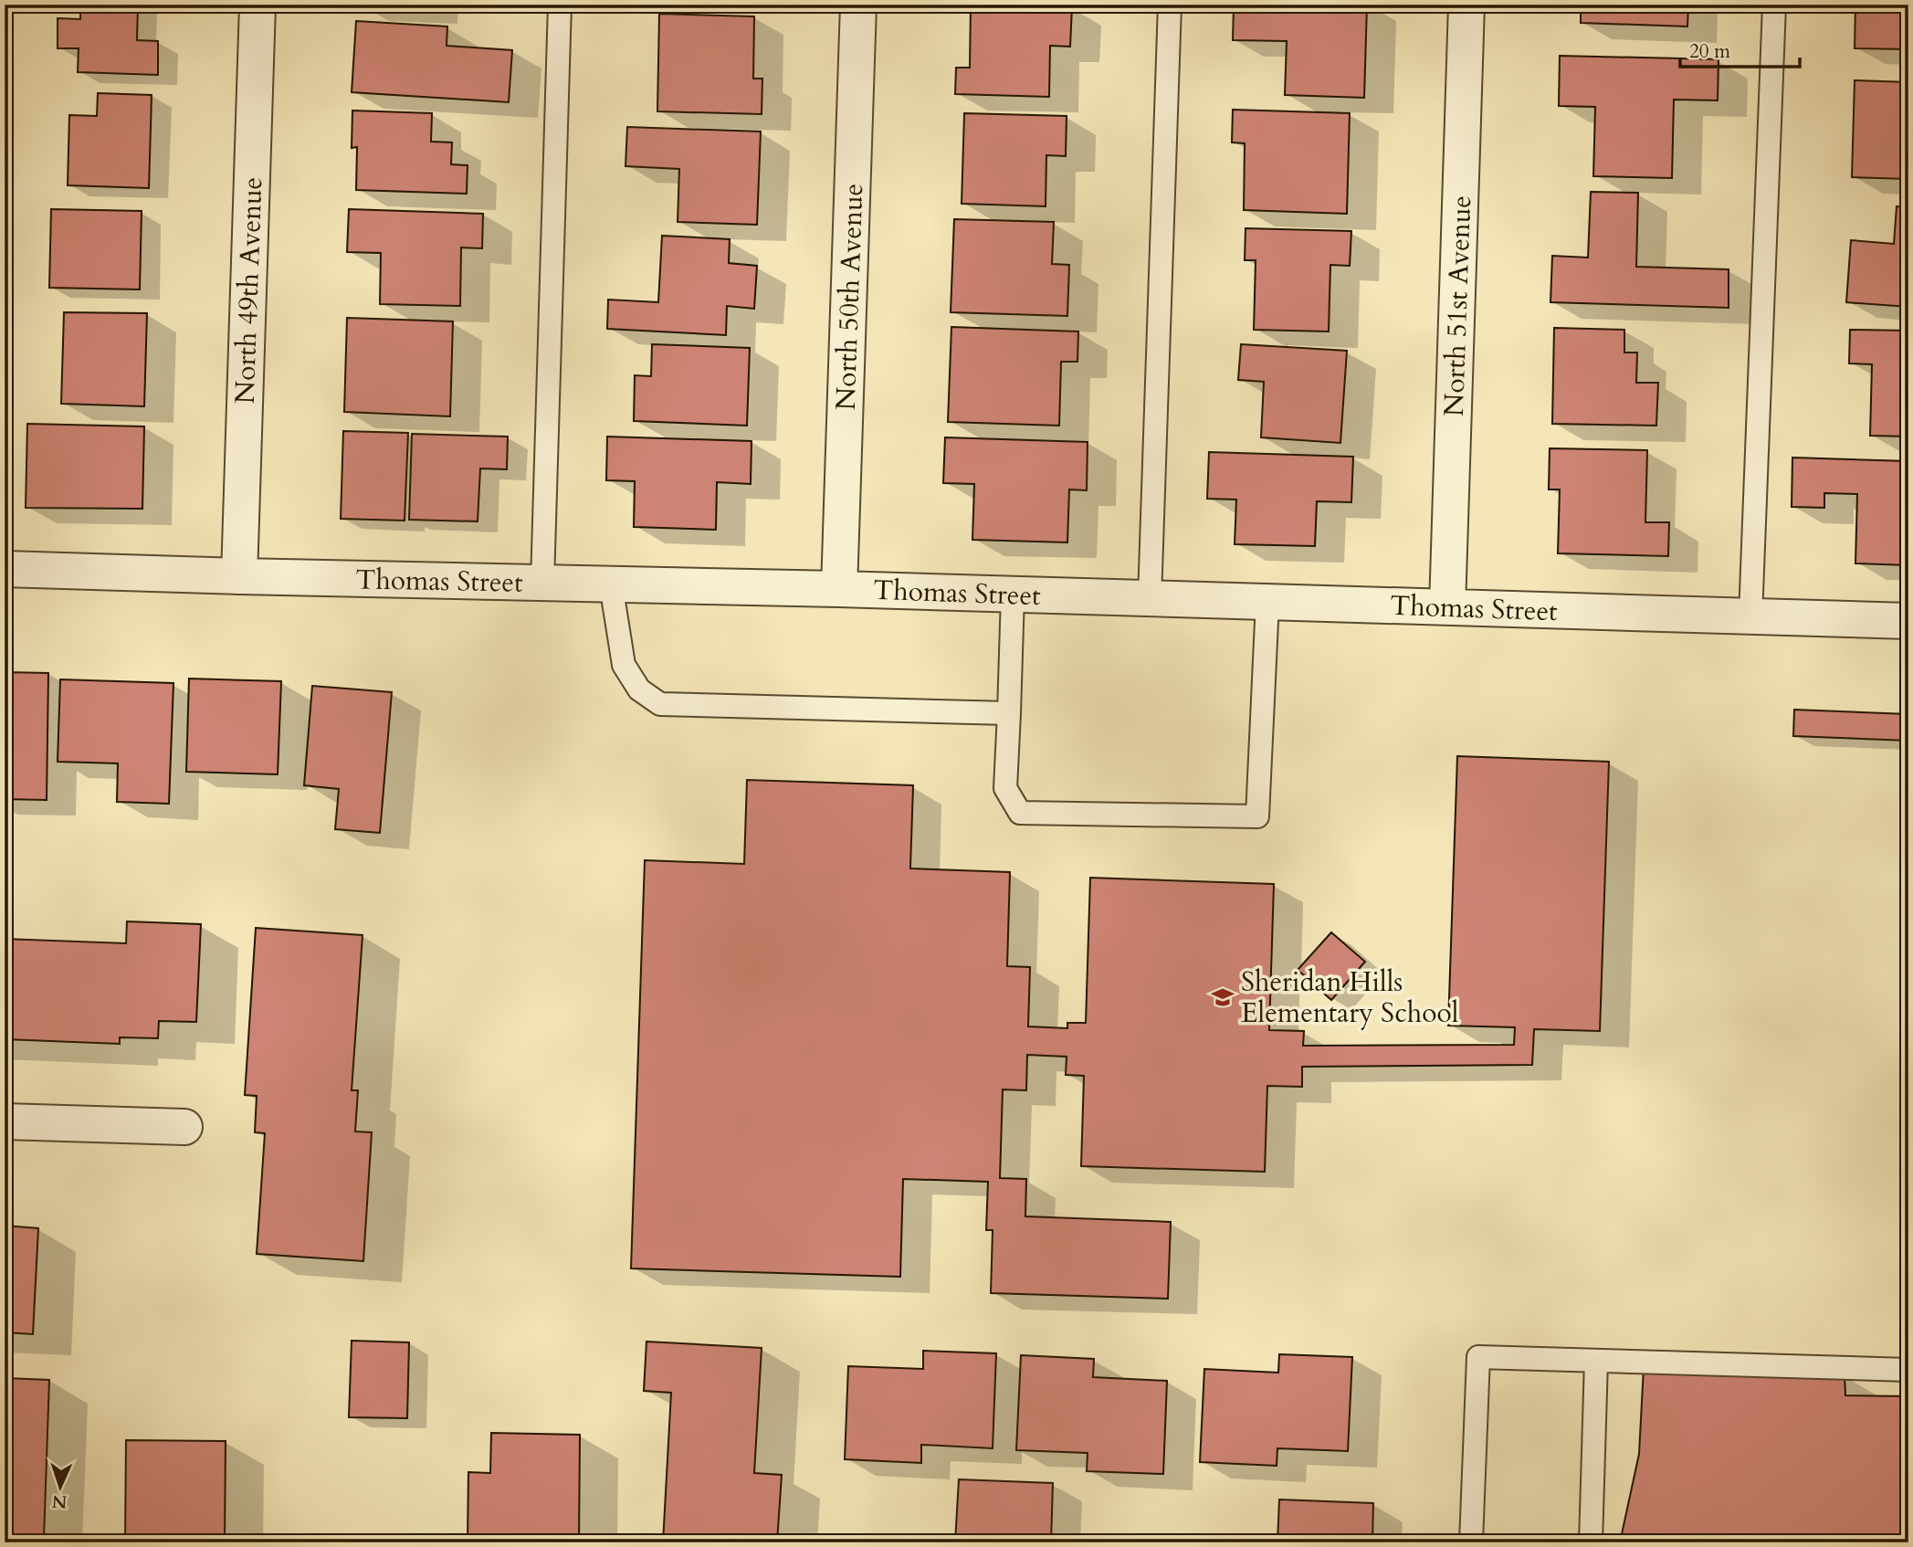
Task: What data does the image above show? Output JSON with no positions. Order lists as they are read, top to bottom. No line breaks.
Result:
{"streets":{"street":["North 49th Avenue","North 50th Avenue","North 51st Avenue","Thomas Street"]},"crossings":[["North 49th Avenue","Thomas Street"],["North 50th Avenue","Thomas Street"],["North 51st Avenue","Thomas Street"]],"places":{"school or university":["Sheridan Hills Elementary School"]},"scale_bar":"20 m","north":"bottom"}
